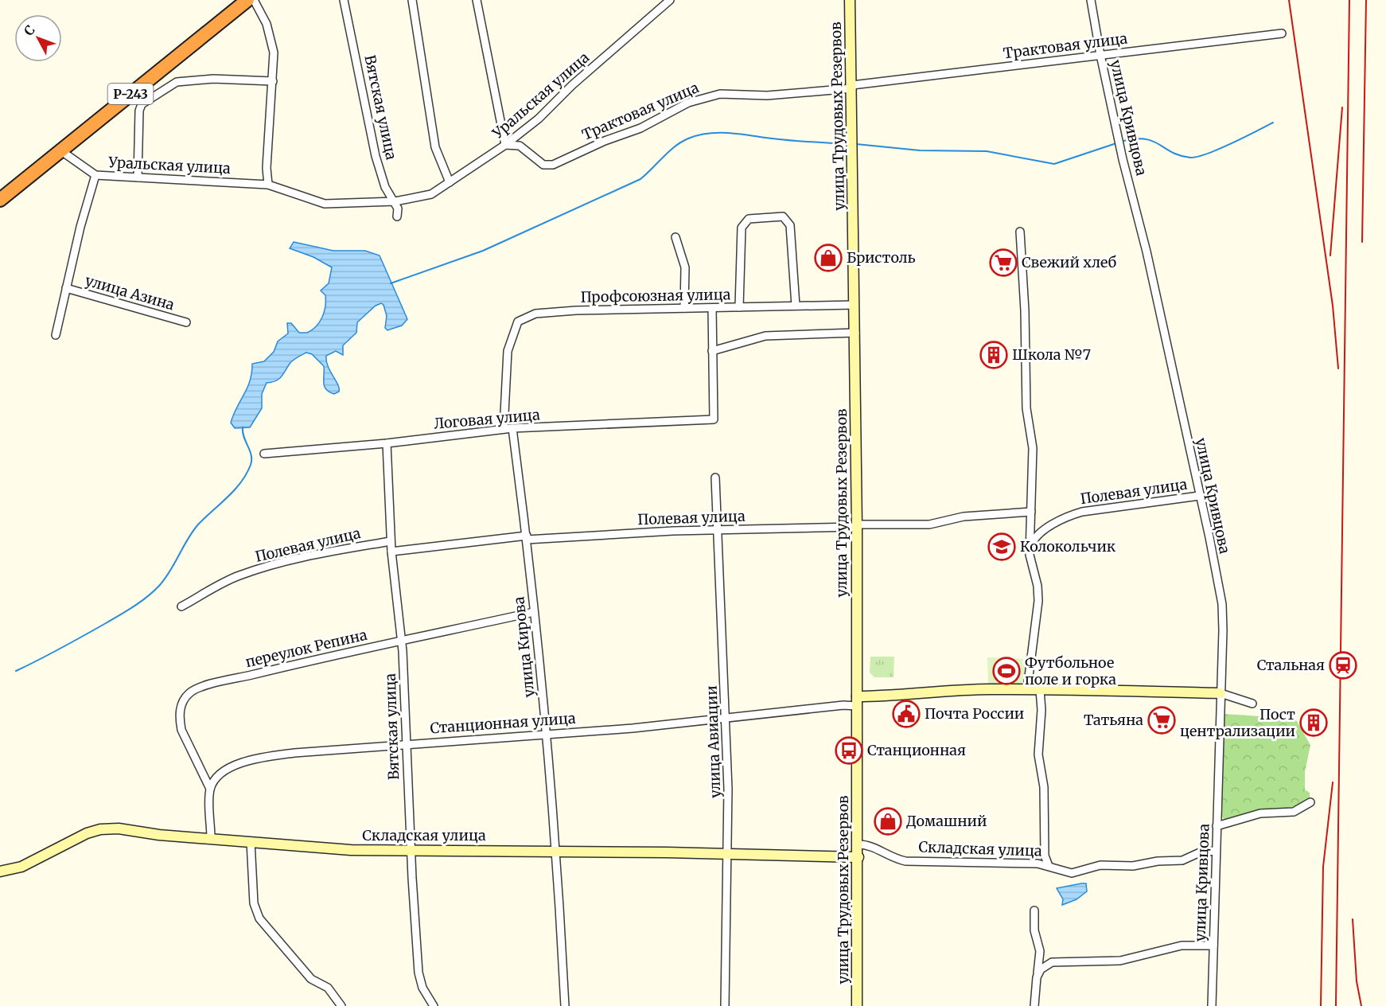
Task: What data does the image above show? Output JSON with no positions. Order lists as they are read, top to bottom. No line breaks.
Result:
{"streets":{"highway":["Р-243"],"street":["Трактовая улица","Уральская улица","Вятская улица","улица Трудовых Резервов","улица Кривцова","улица Азина","Профсоюзная улица","Логовая улица","Полевая улица","улица Кирова","переулок Репина","Станционная улица","улица Авиации","Складская улица"]},"crossings":[["Трактовая улица","Уральская улица"],["Трактовая улица","улица Трудовых Резервов"],["Трактовая улица","улица Кривцова"],["Р-243","Уральская улица"],["Уральская улица","Вятская улица"],["Уральская улица","улица Азина"],["Вятская улица","Логовая улица"],["Вятская улица","Полевая улица"],["Вятская улица","переулок Репина"],["Вятская улица","Станционная улица"],["Вятская улица","Складская улица"],["улица Трудовых Резервов","Профсоюзная улица"],["улица Трудовых Резервов","Полевая улица"],["улица Трудовых Резервов","Станционная улица"],["улица Трудовых Резервов","Складская улица"],["улица Кривцова","Полевая улица"],["улица Кривцова","Станционная улица"],["улица Кривцова","Складская улица"],["Профсоюзная улица","Логовая улица"],["Логовая улица","улица Кирова"],["Полевая улица","улица Кирова"],["Полевая улица","улица Авиации"],["улица Кирова","переулок Репина"],["улица Кирова","Станционная улица"],["улица Кирова","Складская улица"],["переулок Репина","Станционная улица"],["Станционная улица","улица Авиации"],["улица Авиации","Складская улица"]],"places":{"shop":["Бристоль","Домашний"],"supermarket":["Свежий хлеб","Татьяна"],"building":["Школа №7","Пост централизации"],"school or university":["Колокольчик"],"station":["Стальная"],"sports":["Футбольное поле и горка"],"public building":["Почта России"],"bus stop":["Станционная"]},"north":"top left"}
